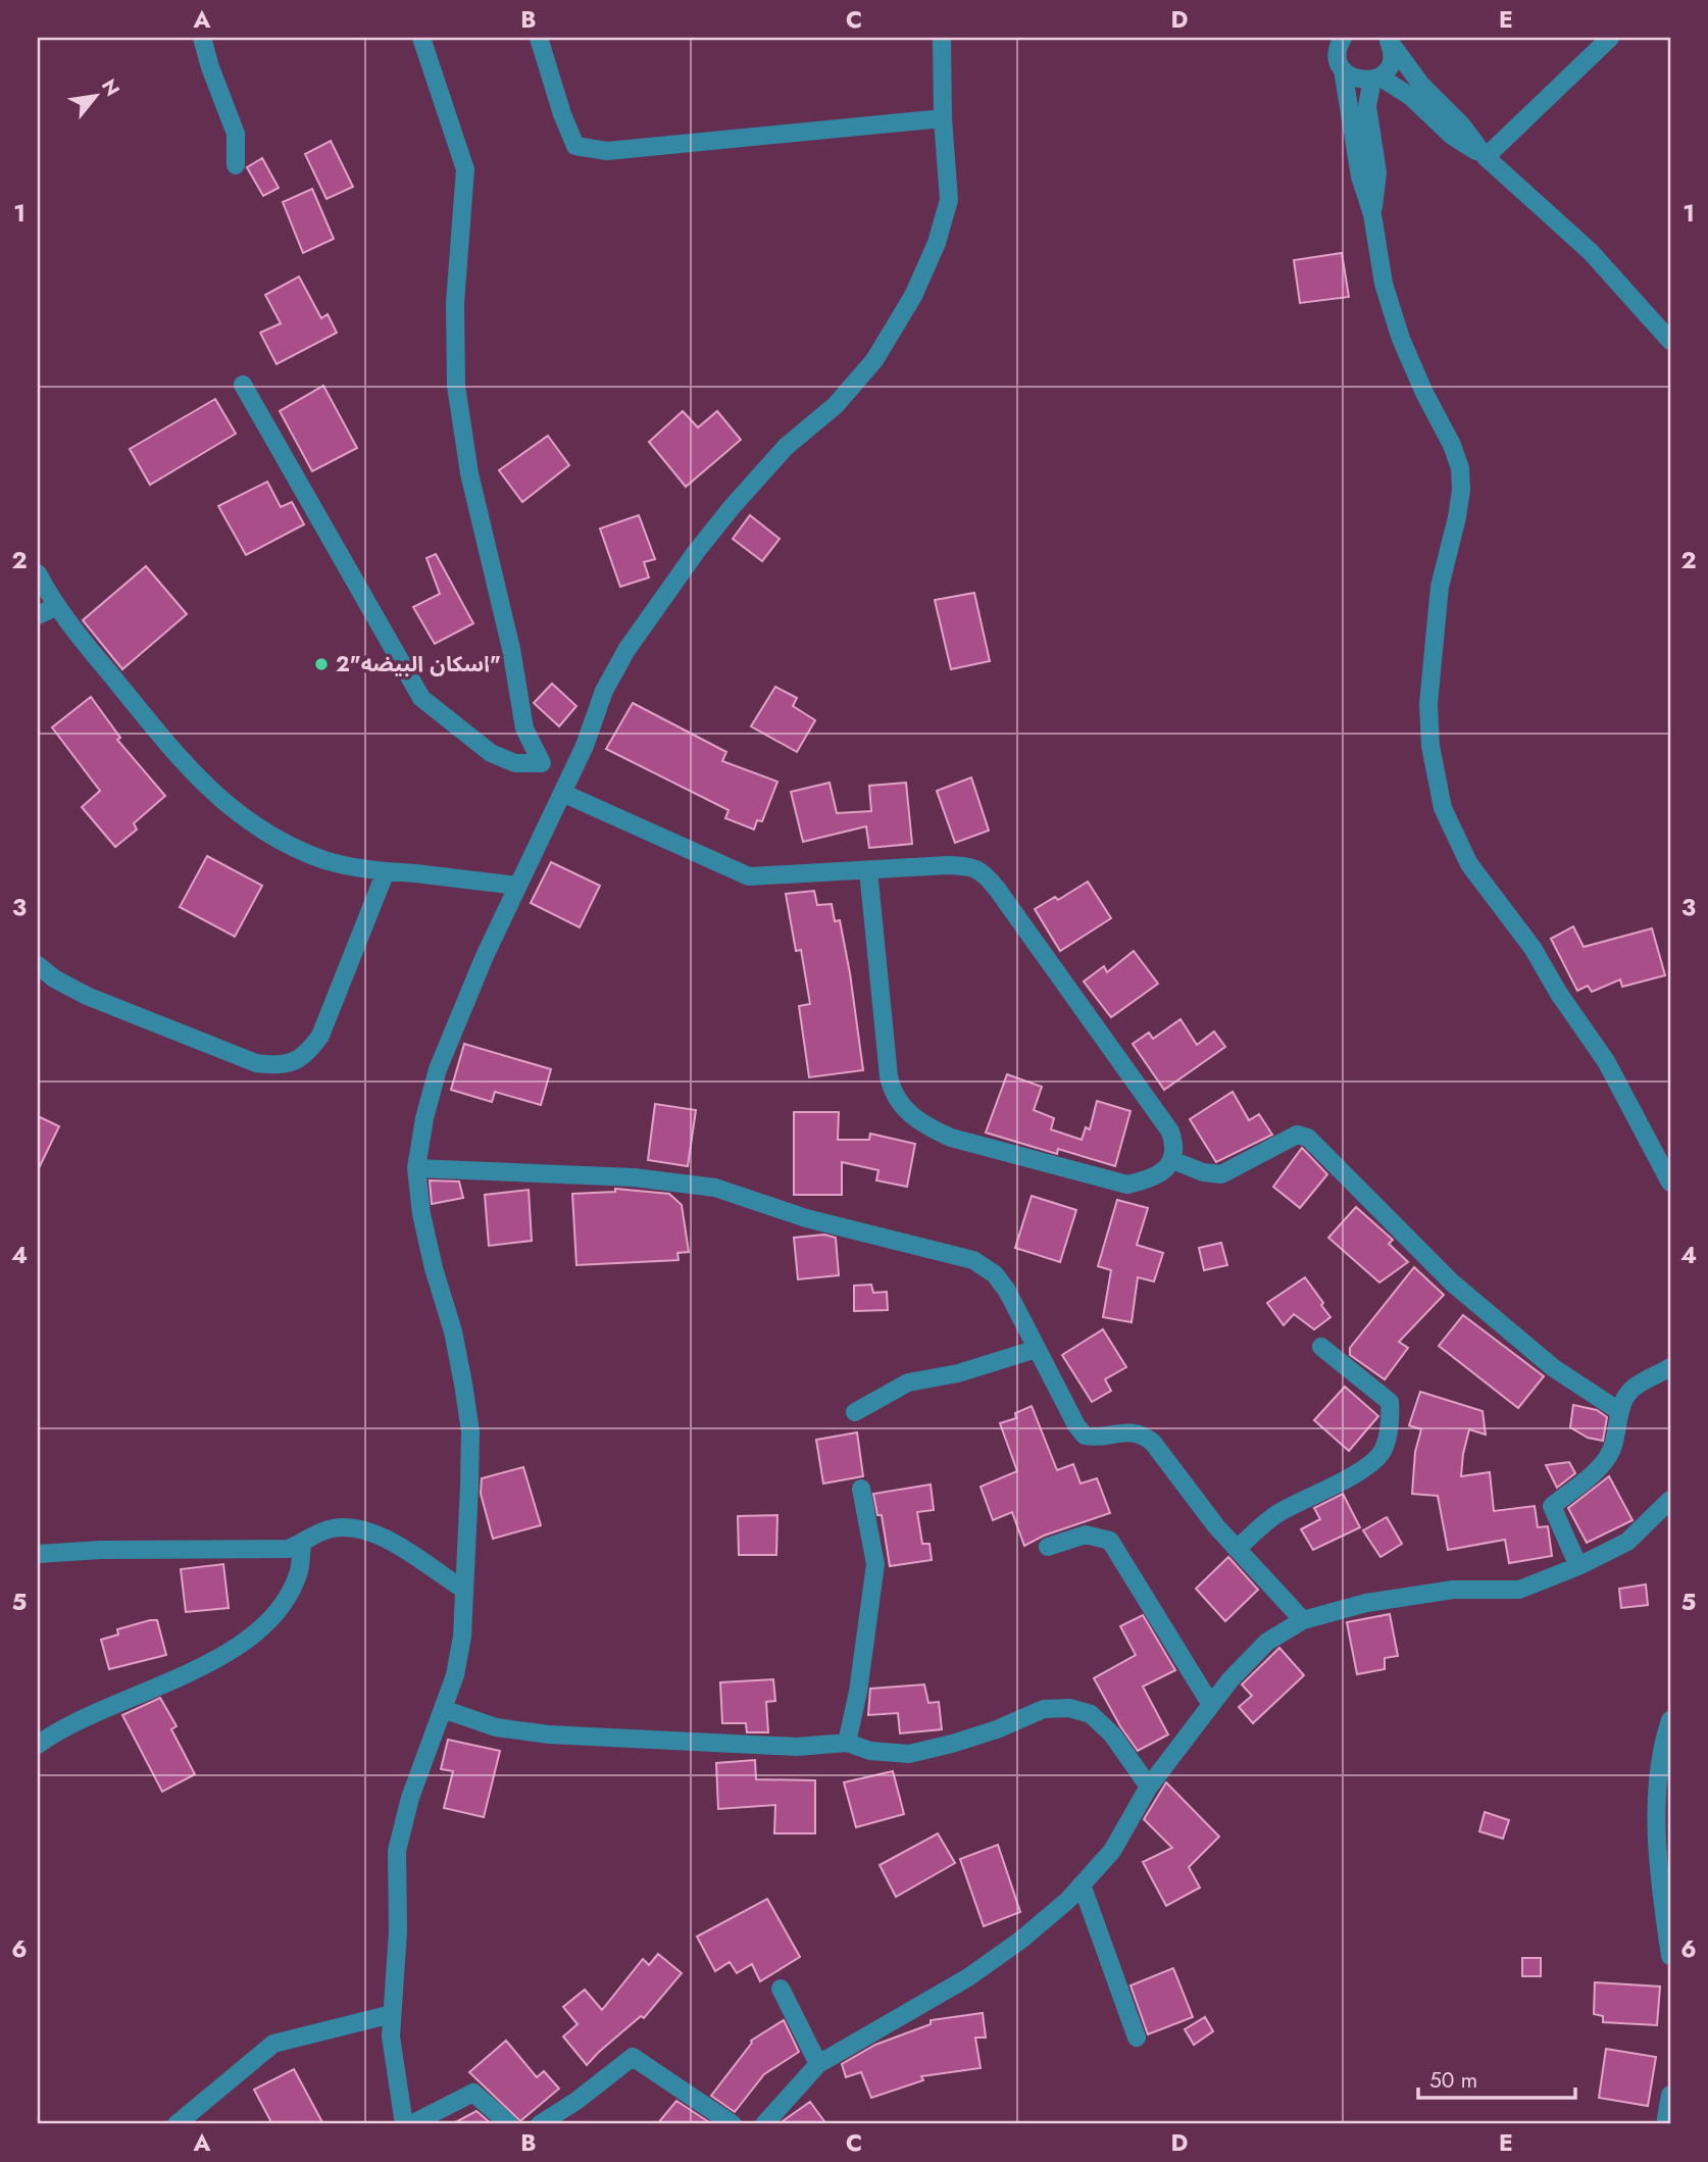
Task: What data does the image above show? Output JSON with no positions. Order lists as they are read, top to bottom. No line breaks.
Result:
{"places":["اسكان البيضه\"2\""],"scale_bar":"50 m","north":"top right","grid":{"columns":["A","B","C","D","E"],"rows":["1","2","3","4","5","6"]}}
